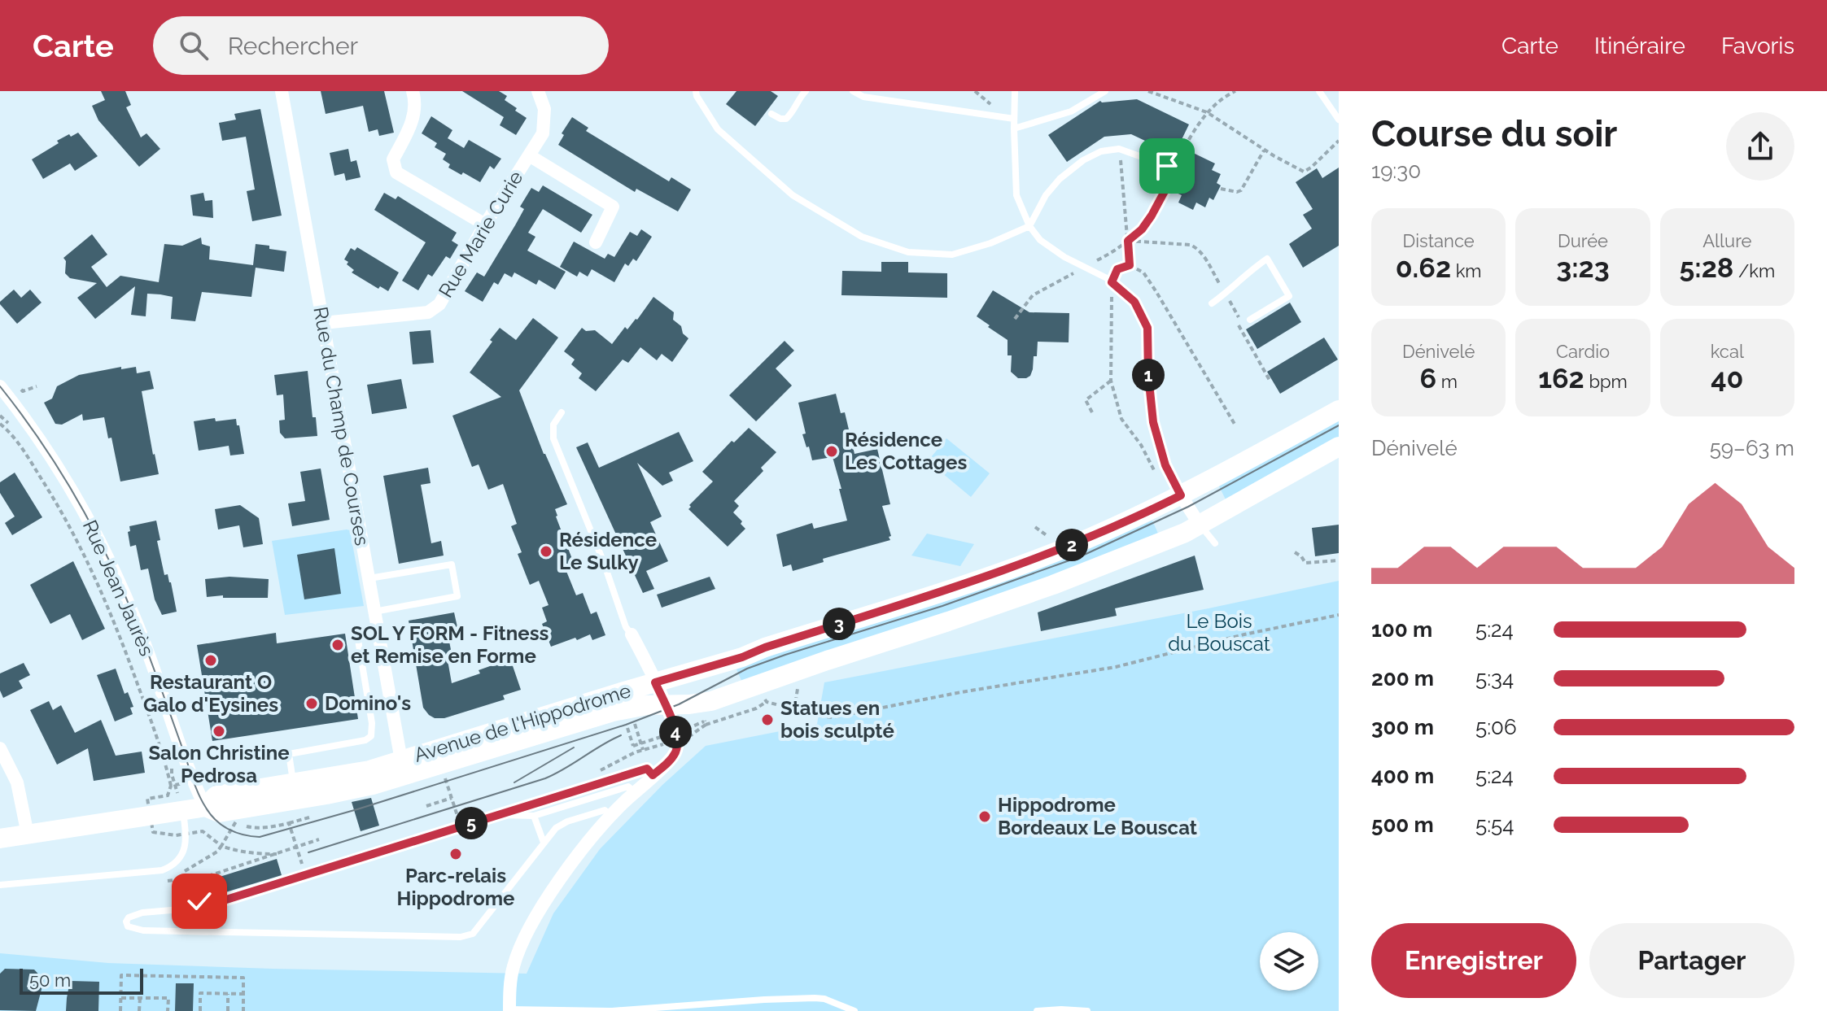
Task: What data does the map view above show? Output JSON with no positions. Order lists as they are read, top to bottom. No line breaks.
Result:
{"streets":{"street":["Rue Marie Curie","Rue du Champ de Courses","Rue Jean Jaurès","Avenue de l'Hippodrome"]},"crossings":[["Rue Marie Curie","Rue du Champ de Courses"],["Rue du Champ de Courses","Avenue de l'Hippodrome"],["Rue Jean Jaurès","Avenue de l'Hippodrome"]],"parks":["Le Bois du Bouscat"],"places":["Résidence Les Cottages","Résidence Le Sulky","SOL Y FORM - Fitness et Remise en Forme","Restaurant O Galo d'Eysines","Domino's","Statues en bois sculpté","Salon Christine Pedrosa","Hippodrome Bordeaux Le Bouscat","Parc-relais Hippodrome"],"scale_bar":"50 m","page":{"header":"Carte","search":"Rechercher","nav":["Carte","Itinéraire","Favoris"],"heading":["Course du soir","19:30"],"stats":[["Distance","0.62 km"],["Durée","3:23"],["Allure","5:28 /km"],["Dénivelé","6 m"],["Cardio","162 bpm"],["kcal","40"]],"pins":["1","2","3","4","5"],"chart":["Dénivelé","59–63 m"],"list":[{"name":"100 m","note":"5:24"},{"name":"200 m","note":"5:34"},{"name":"300 m","note":"5:06"},{"name":"400 m","note":"5:24"},{"name":"500 m","note":"5:54"}],"buttons":["Enregistrer","Partager"],"scale":"50 m"}}
